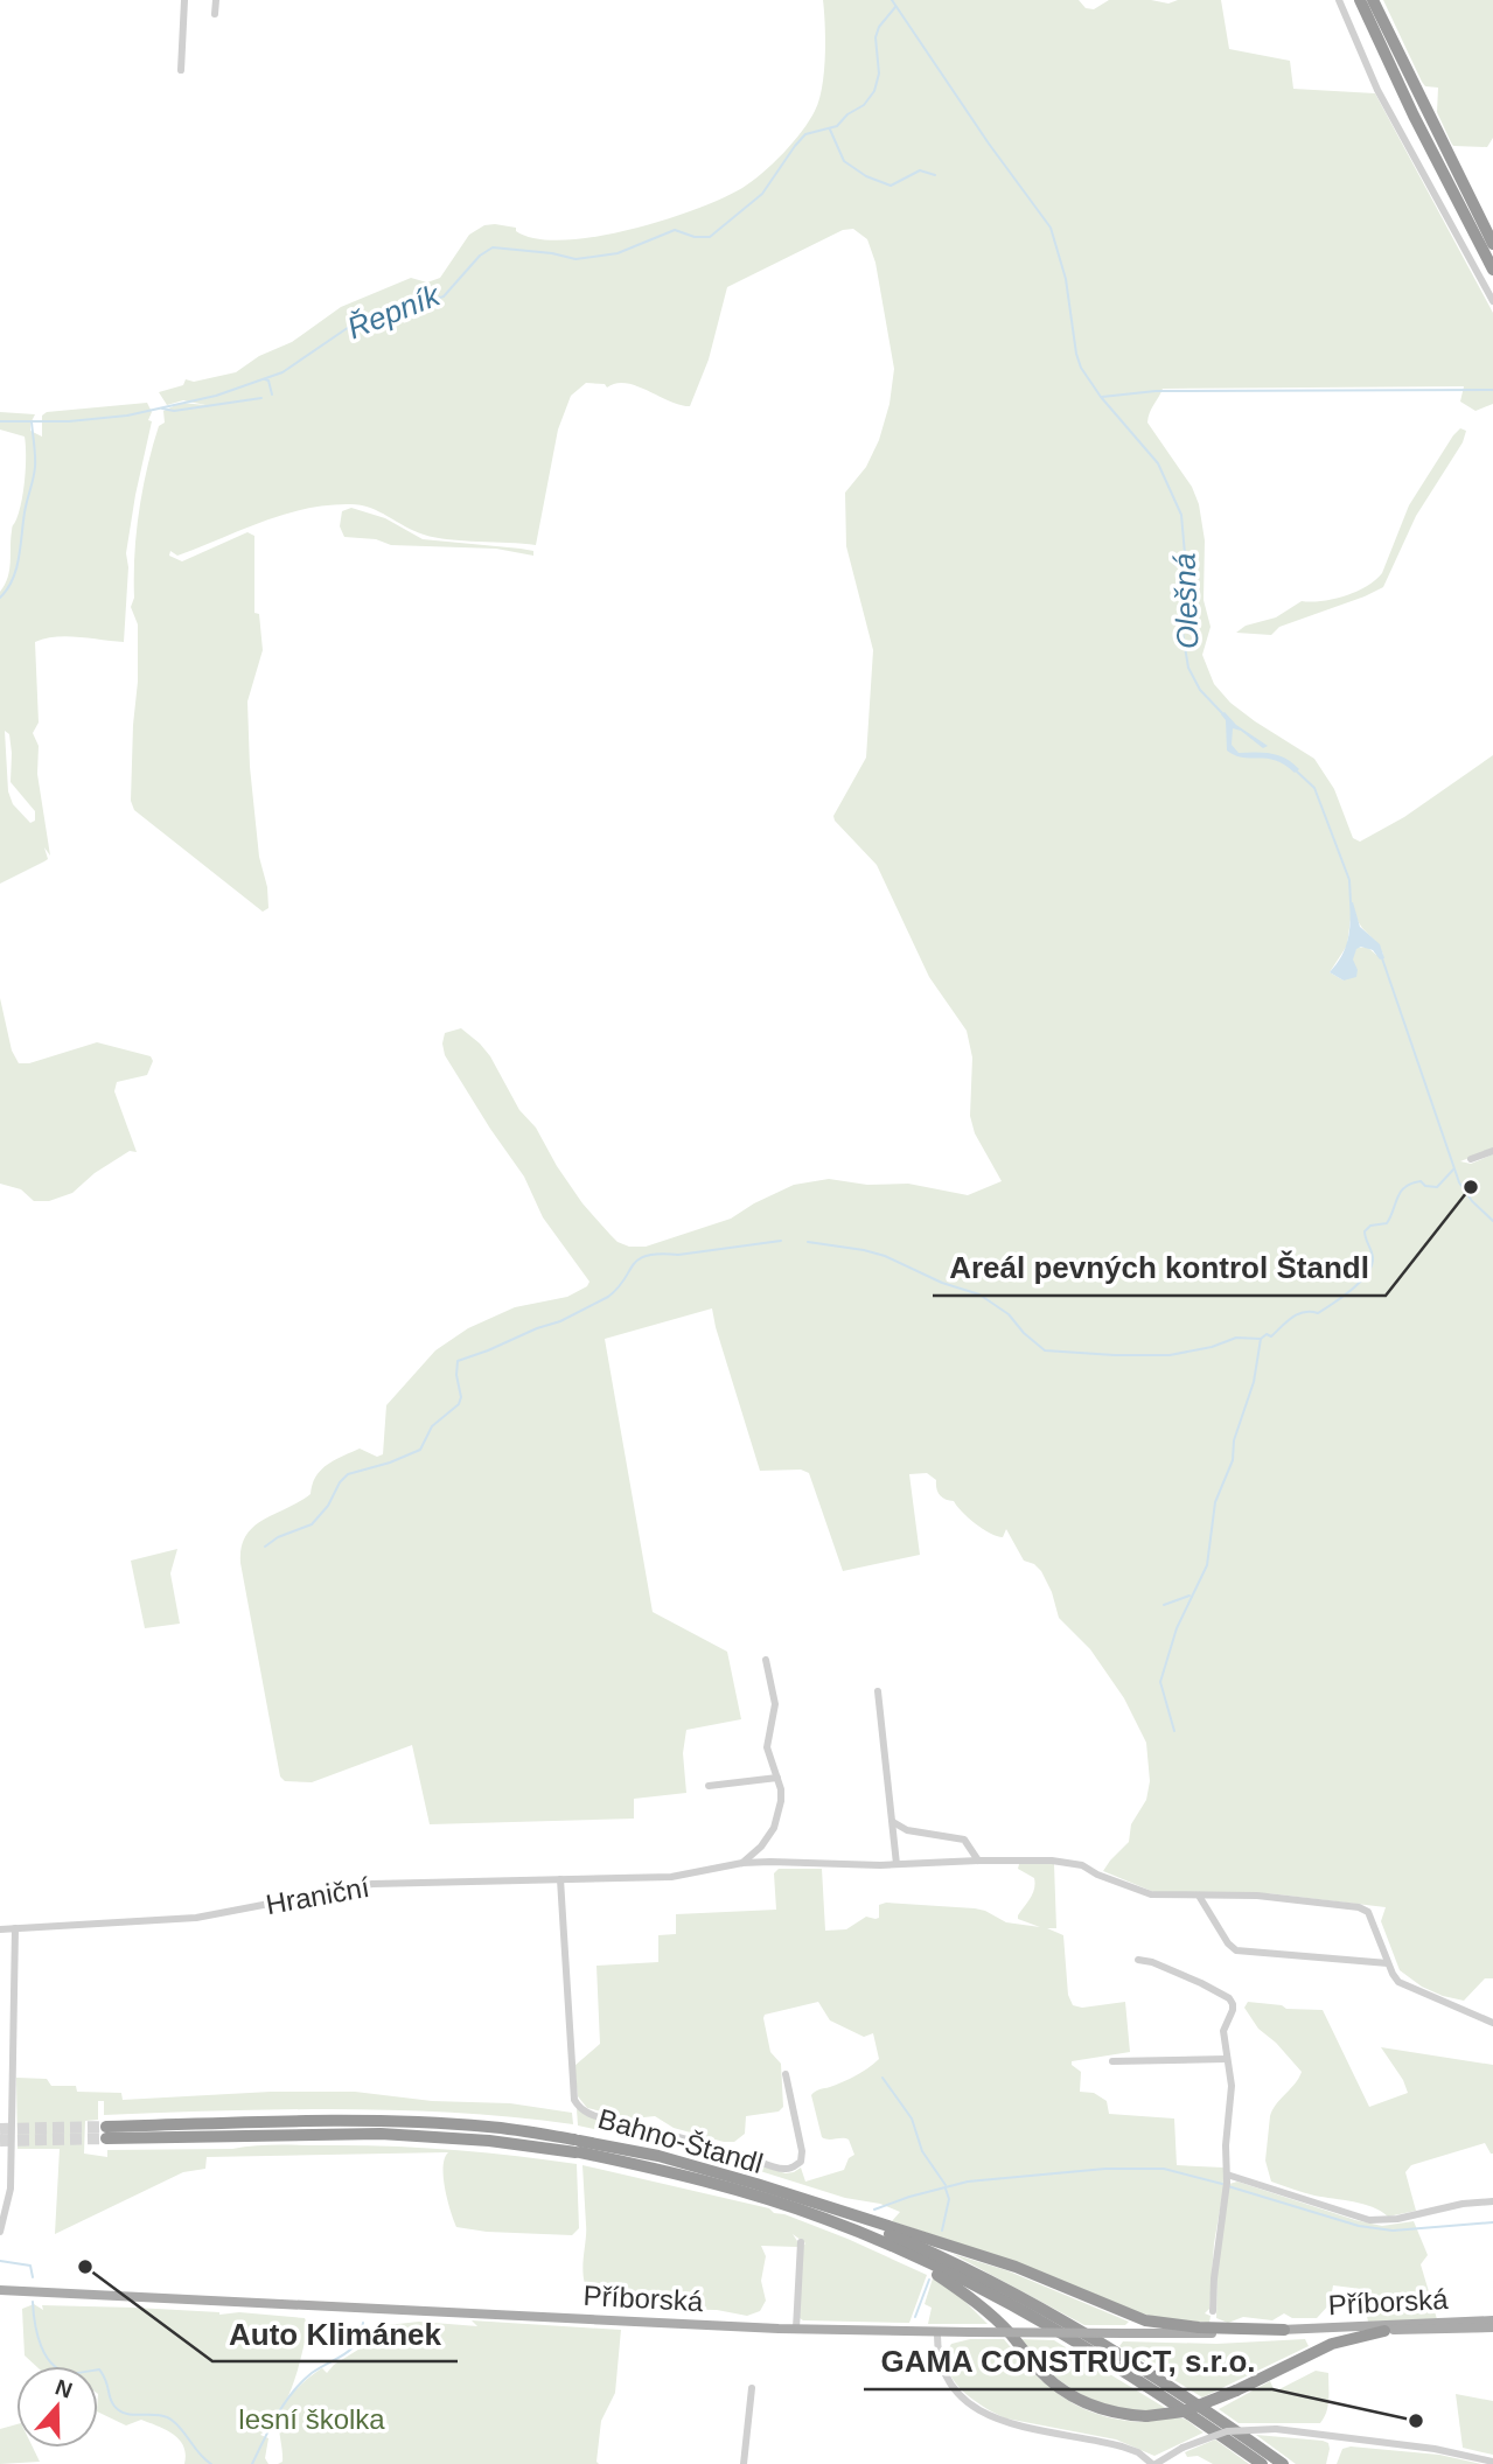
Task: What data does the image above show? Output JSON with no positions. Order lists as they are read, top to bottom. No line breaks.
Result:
{"streets":{"main road":["Příborská"],"street":["Hraniční","Bahno-Štandl"]},"crossings":[["Hraniční","Bahno-Štandl"]],"water":["Řepník","Olešná"],"parks":["lesní školka"],"places":["Areál pevných kontrol Štandl","Auto Klimánek","GAMA CONSTRUCT, s.r.o."],"north":"top"}
